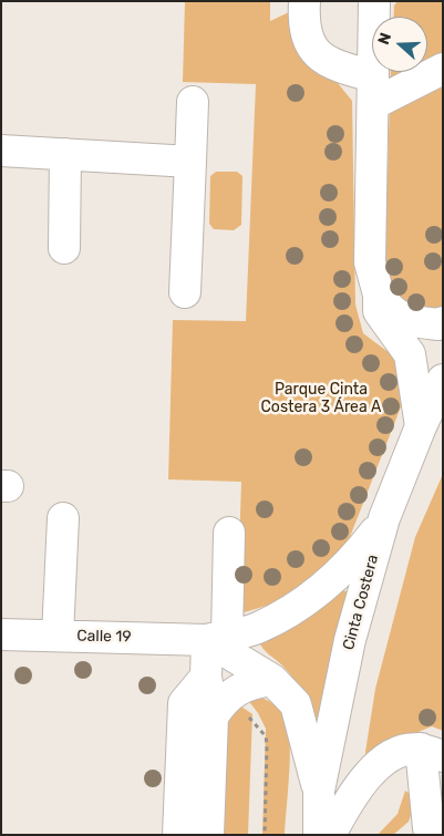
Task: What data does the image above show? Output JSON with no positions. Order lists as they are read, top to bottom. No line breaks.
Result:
{"streets":{"main road":["Cinta Costera","Calle 19"]},"crossings":[["Cinta Costera","Calle 19"]],"parks":["Parque Cinta Costera 3 Área A"],"north":"left"}
